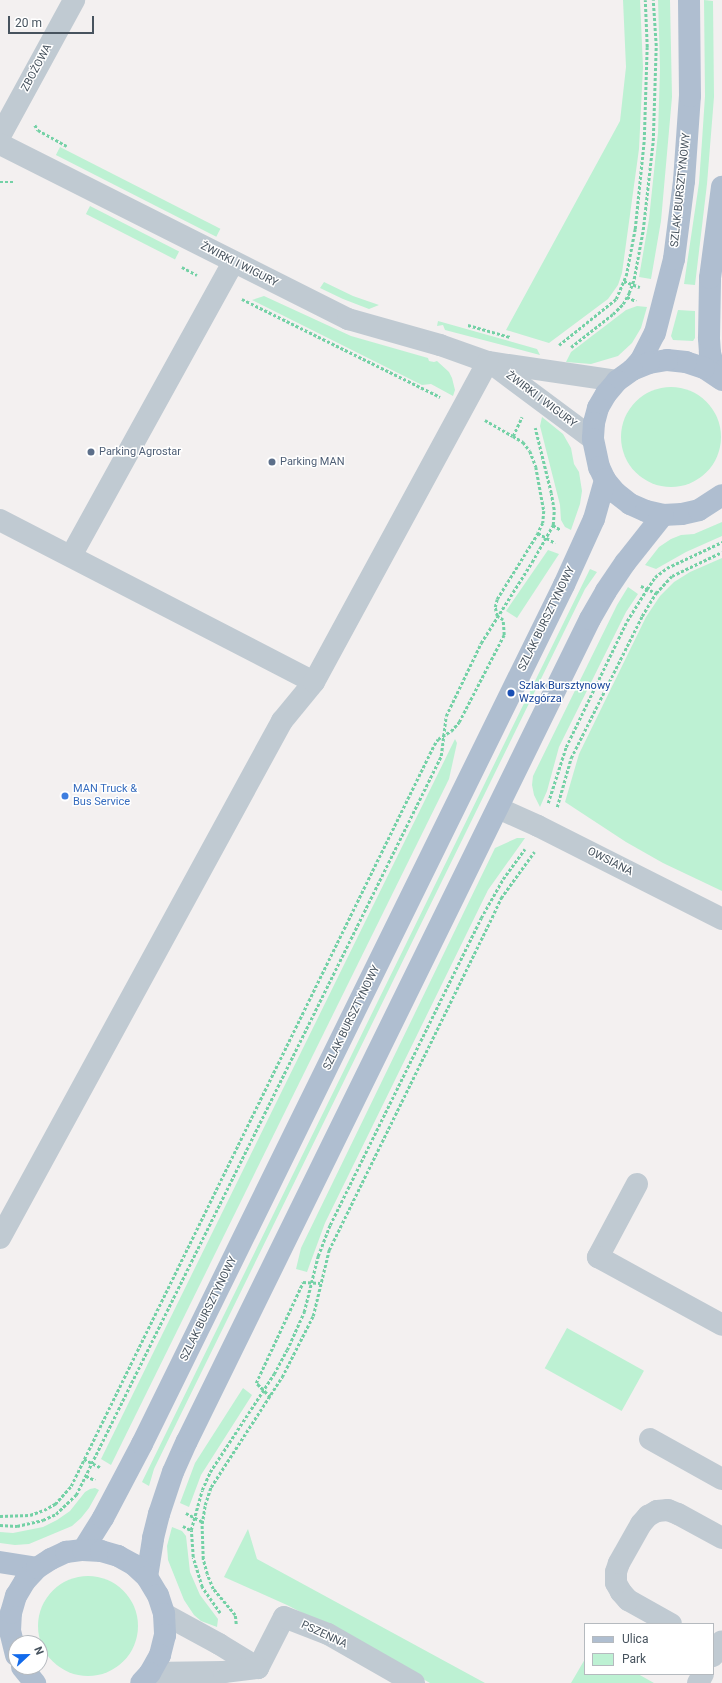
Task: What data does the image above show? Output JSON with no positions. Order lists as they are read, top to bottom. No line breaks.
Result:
{"streets":{"main road":["SZLAK BURSZTYNOWY"],"street":["ZBOŻOWA","ŻWIRKI I WIGURY","OWSIANA","PSZENNA"]},"crossings":[["SZLAK BURSZTYNOWY","ŻWIRKI I WIGURY"]],"places":["Parking Agrostar","Parking MAN","Szlak Bursztynowy Wzgórza","MAN Truck & Bus Service"],"legend":["Ulica","Park"],"scale_bar":"20 m","north":"right"}
